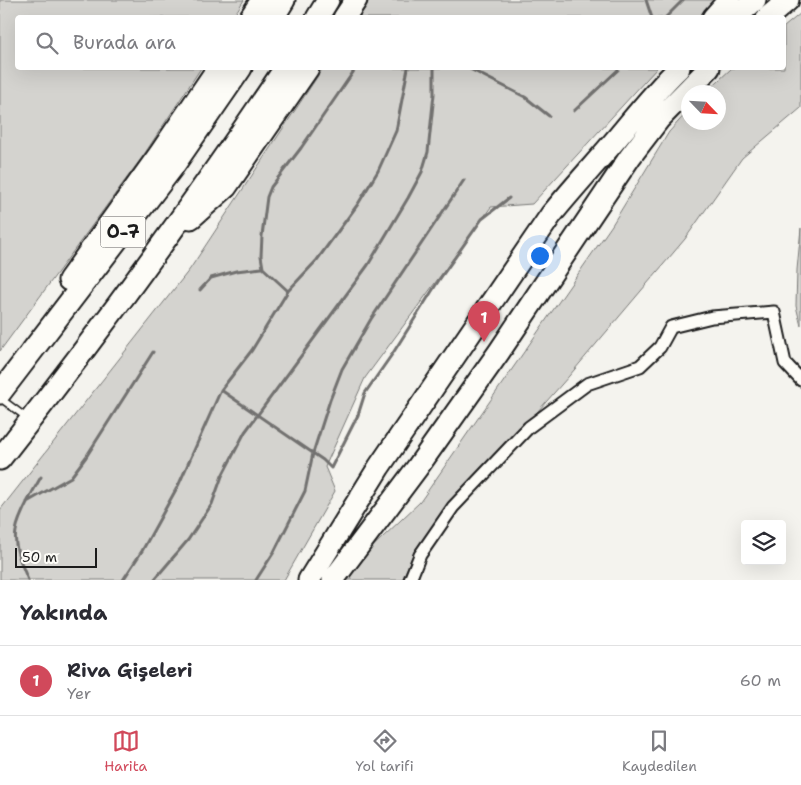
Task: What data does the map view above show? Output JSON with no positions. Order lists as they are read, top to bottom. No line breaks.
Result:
{"streets":{"highway":["O-7"]},"scale_bar":"50 m","north":"bottom right","page":{"search":"Burada ara","pins":"1","scale":"50 m","heading":"Yakında","list":[{"mark":"1","name":"Riva Gişeleri","note":"Yer","value":"60 m"}],"nav":["Harita","Yol tarifi","Kaydedilen"]}}
